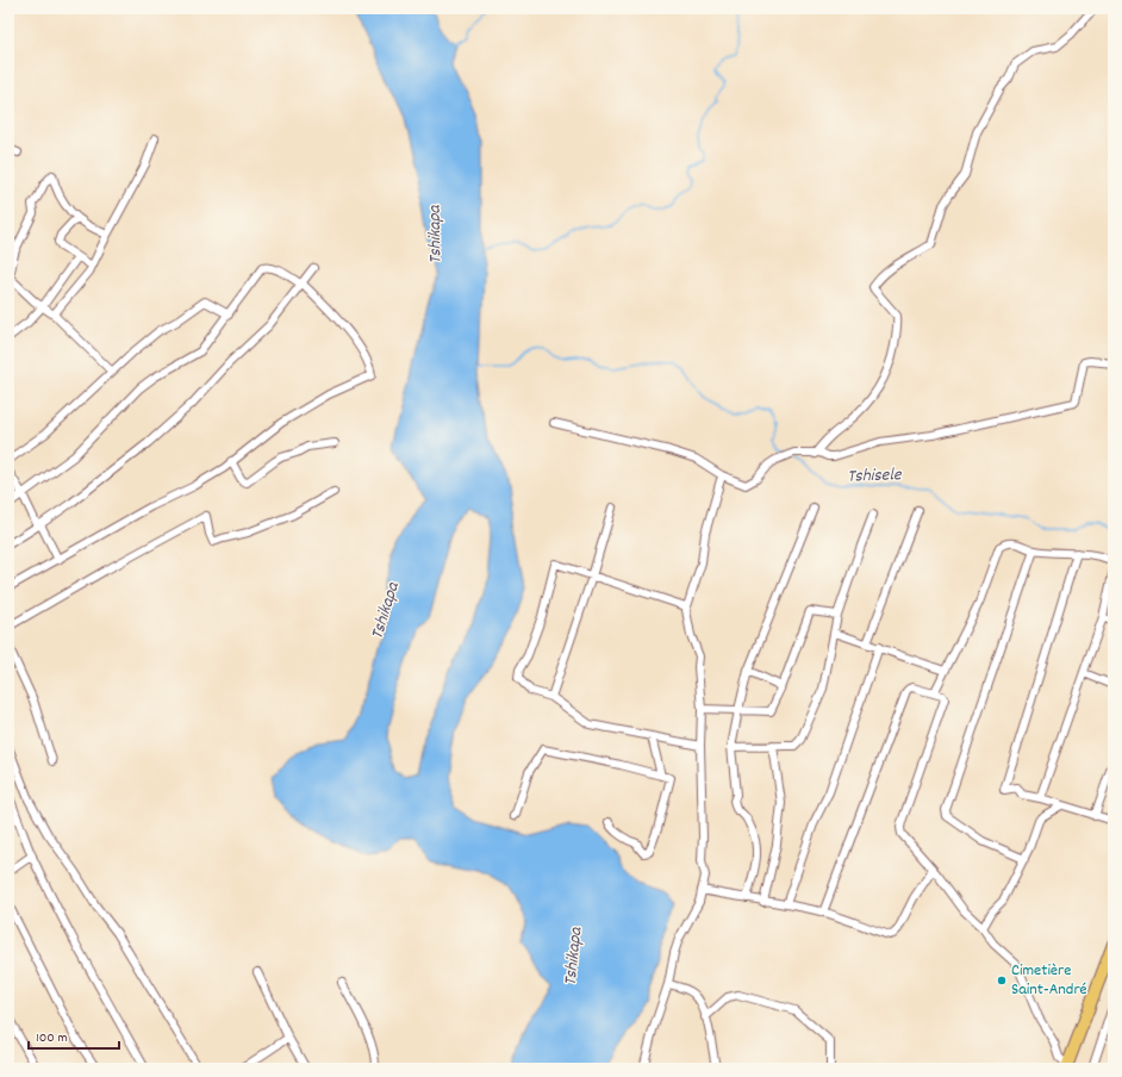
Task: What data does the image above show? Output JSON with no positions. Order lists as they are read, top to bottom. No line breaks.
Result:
{"water":["Tshikapa","Tshisele"],"places":["Cimetière Saint-André"],"scale_bar":"100 m"}
